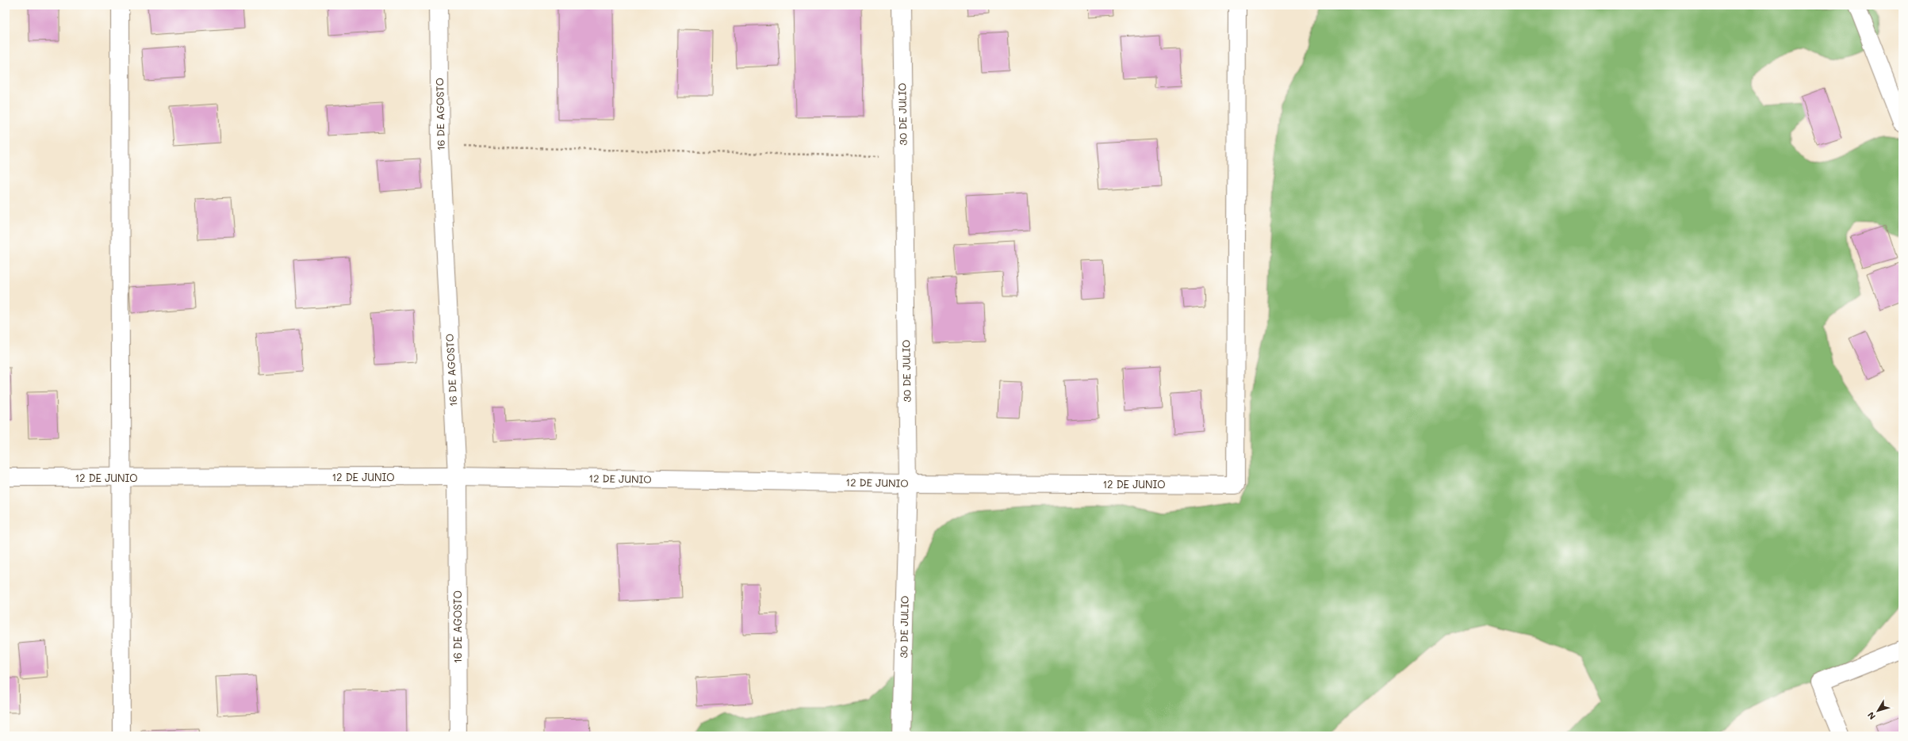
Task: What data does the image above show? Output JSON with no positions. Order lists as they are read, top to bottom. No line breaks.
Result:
{"streets":{"street":["16 DE AGOSTO","30 DE JULIO","12 DE JUNIO"]},"crossings":[["16 DE AGOSTO","12 DE JUNIO"],["30 DE JULIO","12 DE JUNIO"]],"north":"bottom left"}
